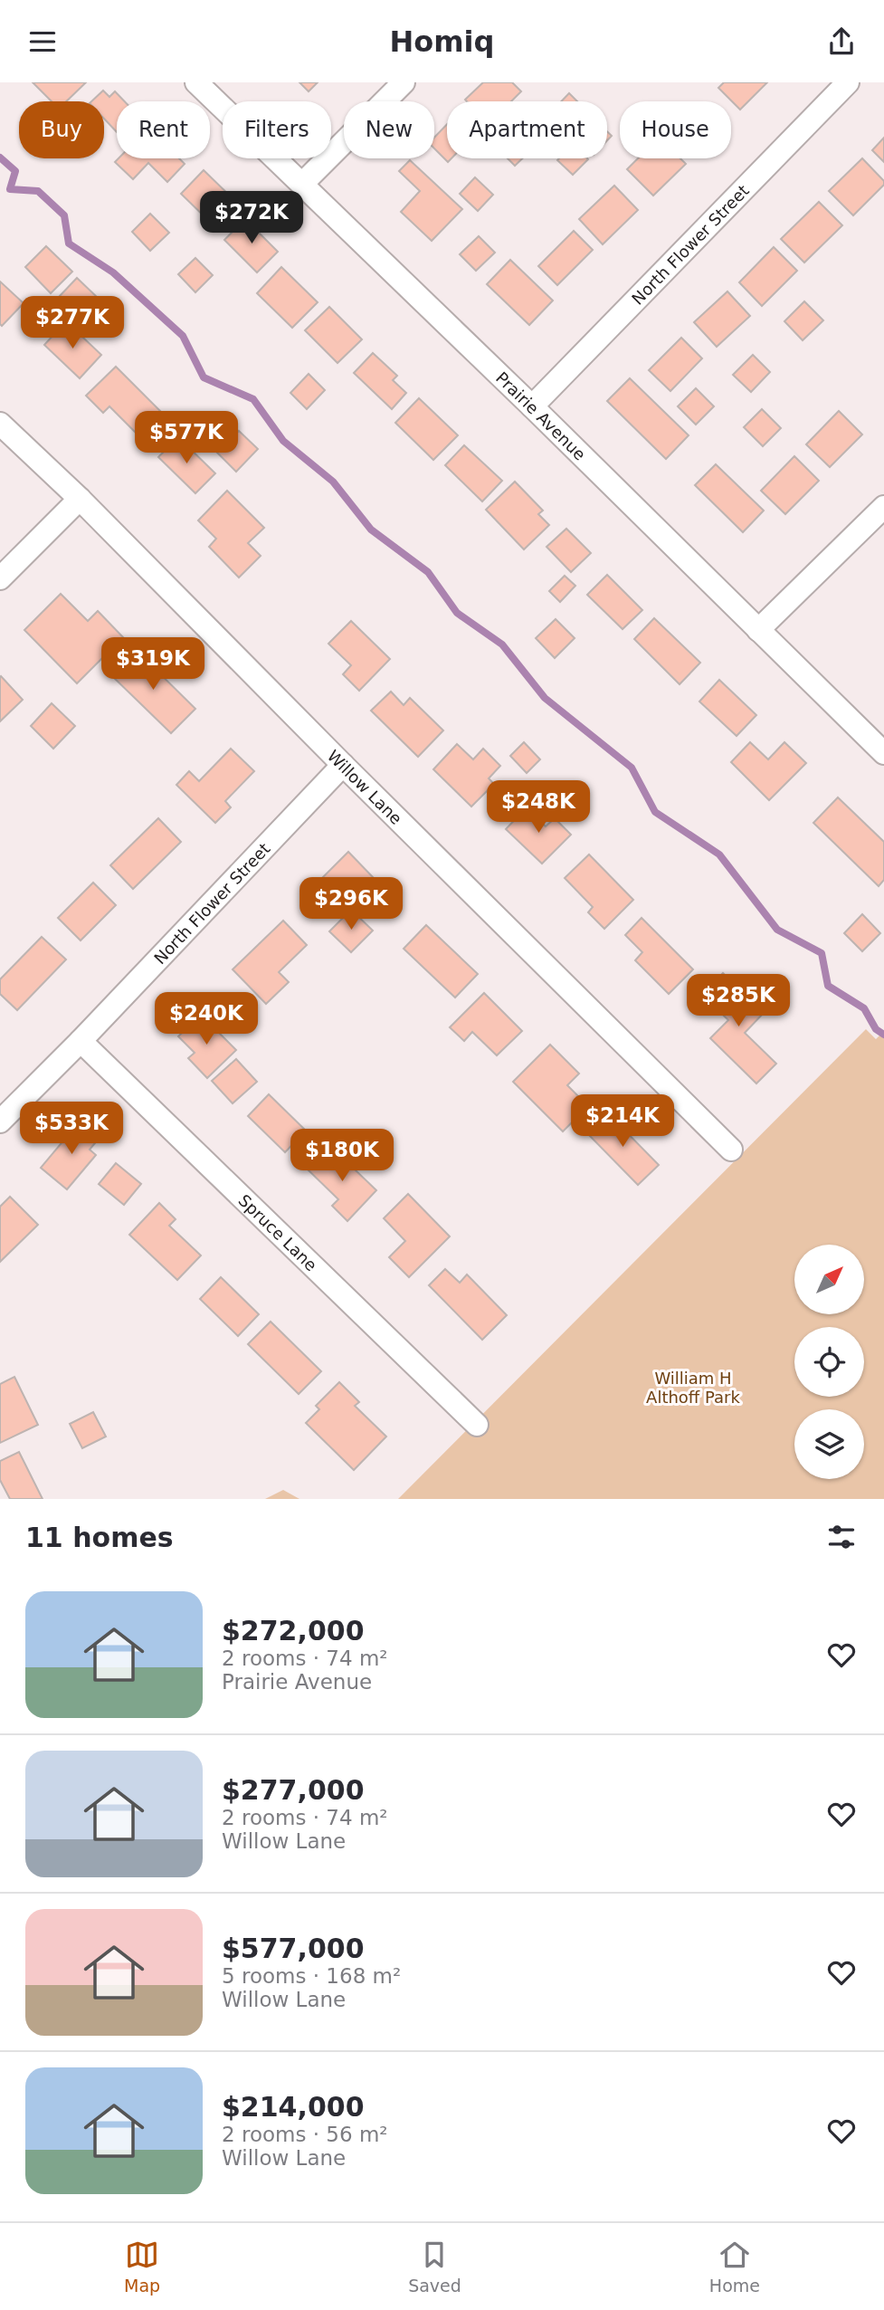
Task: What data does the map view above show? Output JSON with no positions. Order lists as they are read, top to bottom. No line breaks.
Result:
{"streets":{"street":["North Flower Street","Prairie Avenue","Willow Lane","Spruce Lane"]},"crossings":[["North Flower Street","Prairie Avenue"],["North Flower Street","Willow Lane"],["North Flower Street","Spruce Lane"]],"parks":["William H Althoff Park"],"north":"top right","page":{"header":"Homiq","chip":["Buy","Rent","Filters","New","Apartment","House"],"price":["$272K","$277K","$577K","$319K","$248K","$296K","$285K","$240K","$214K","$533K","$180K"],"heading":"11 homes","list":[{"name":"$272,000","note":"2 rooms · 74 m² · Prairie Avenue"},{"name":"$277,000","note":"2 rooms · 74 m² · Willow Lane"},{"name":"$577,000","note":"5 rooms · 168 m² · Willow Lane"},{"name":"$214,000","note":"2 rooms · 56 m² · Willow Lane"}],"tabs":["Map","Saved","Home"]}}
